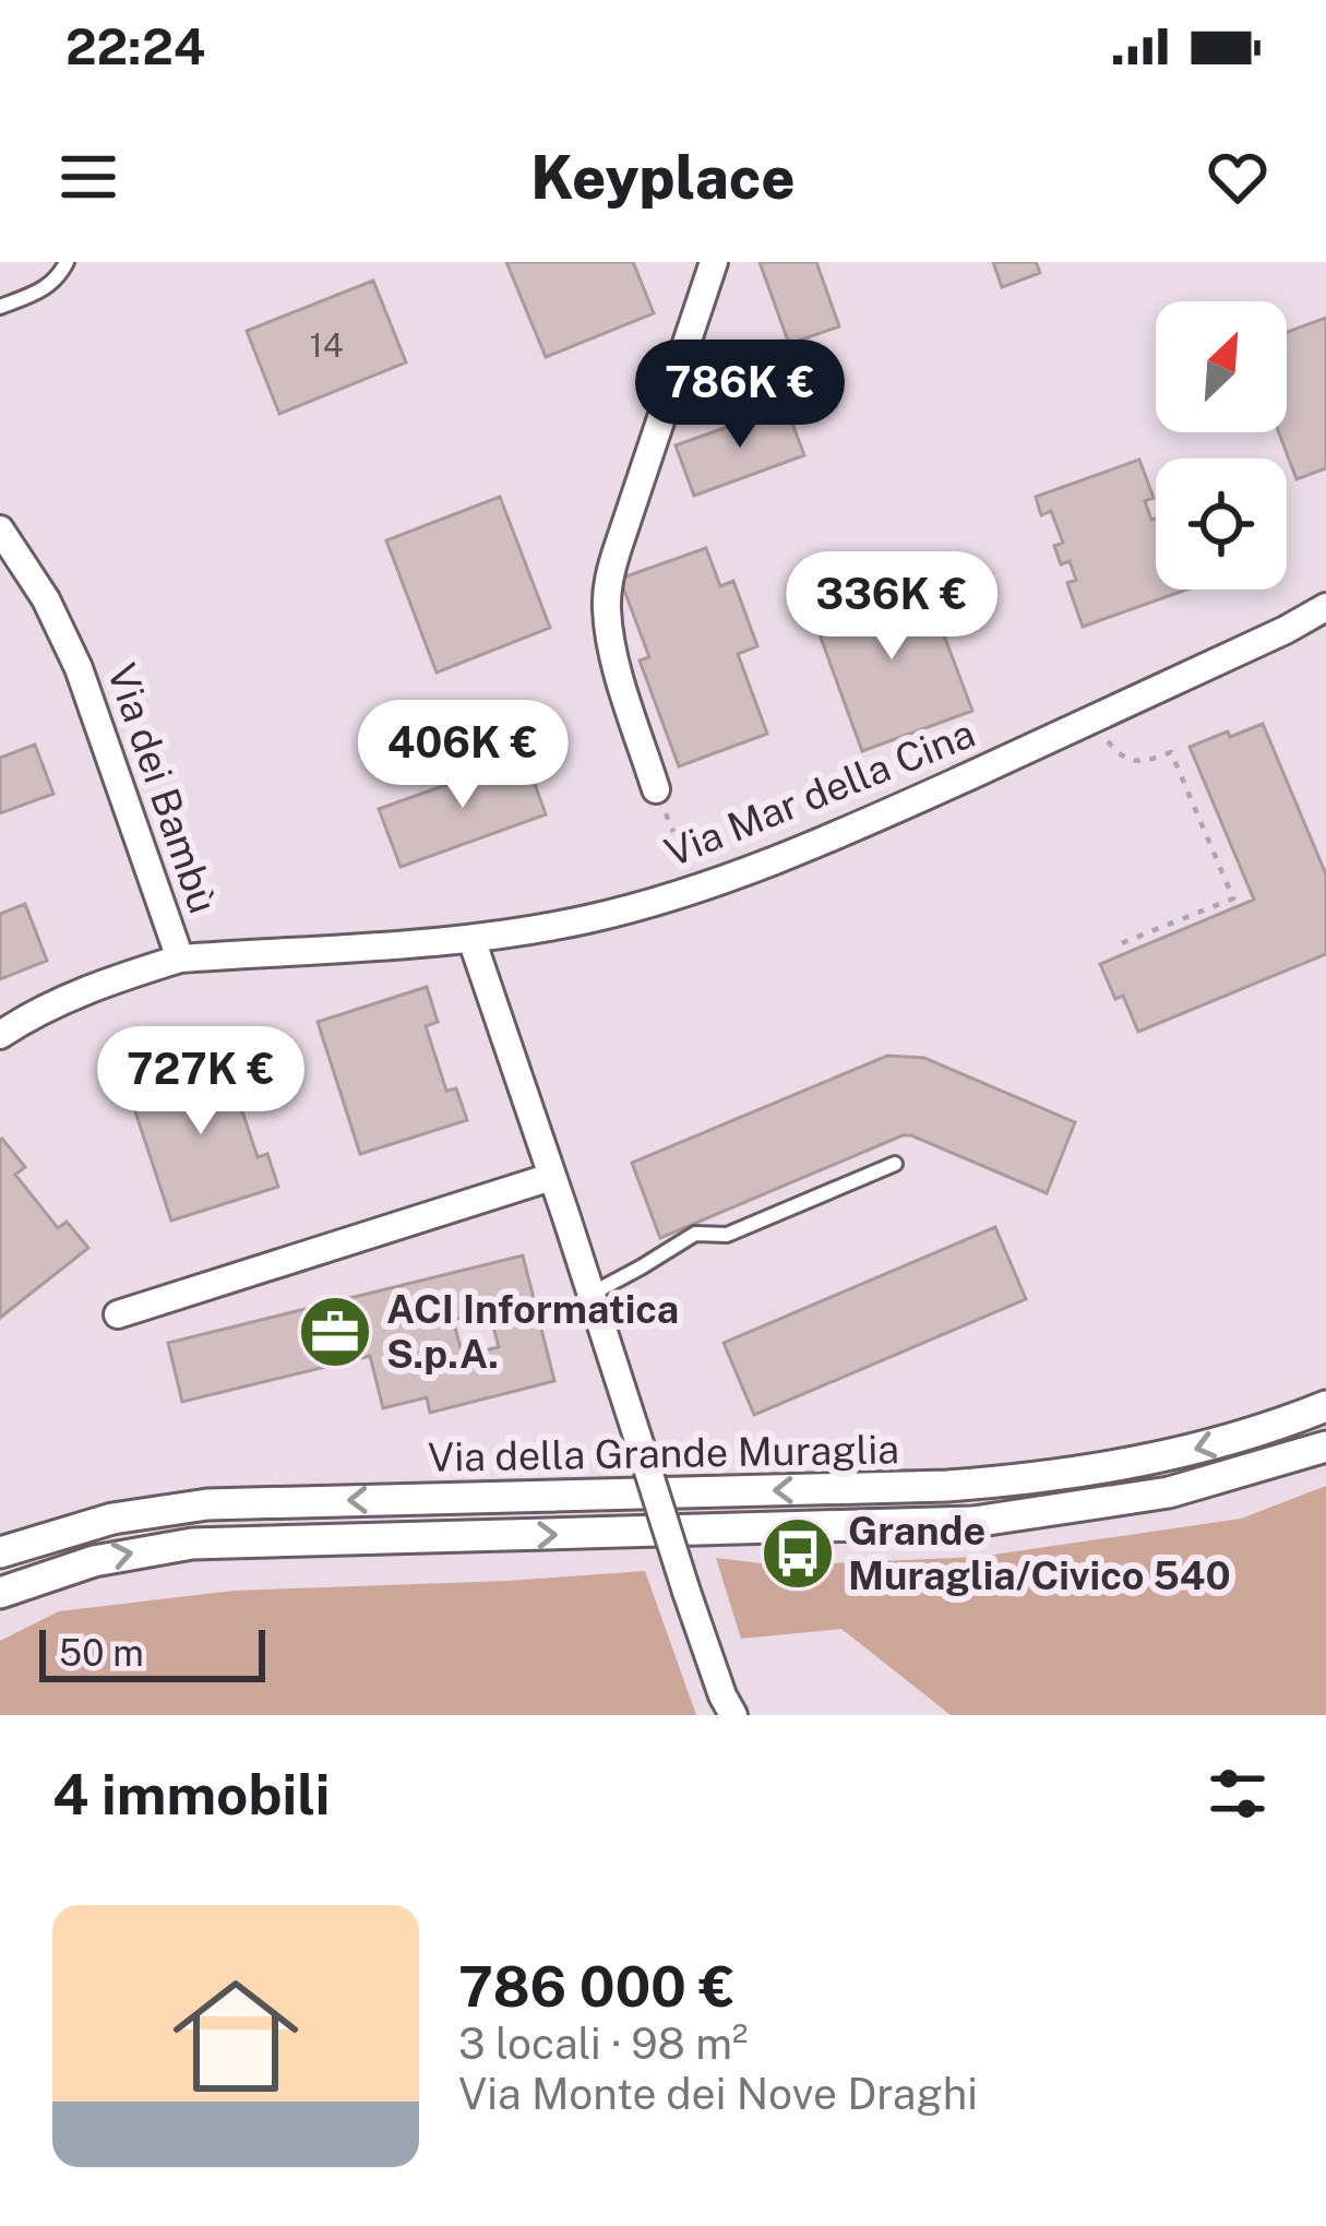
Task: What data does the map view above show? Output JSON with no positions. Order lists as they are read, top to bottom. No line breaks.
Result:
{"streets":{"street":["Via dei Bambù","Via Mar della Cina","Via della Grande Muraglia"]},"crossings":[["Via dei Bambù","Via Mar della Cina"]],"places":{"office":["ACI Informatica S.p.A."],"bus stop":["Grande Muraglia/Civico 540"]},"house_numbers":["14"],"scale_bar":"50 m","north":"top right","page":{"status":"22:24","header":"Keyplace","price":["786K €","336K €","406K €","727K €"],"scale":"50 m","heading":"4 immobili","list":[{"name":"786 000 €","note":"3 locali · 98 m² · Via Monte dei Nove Draghi"}]}}
